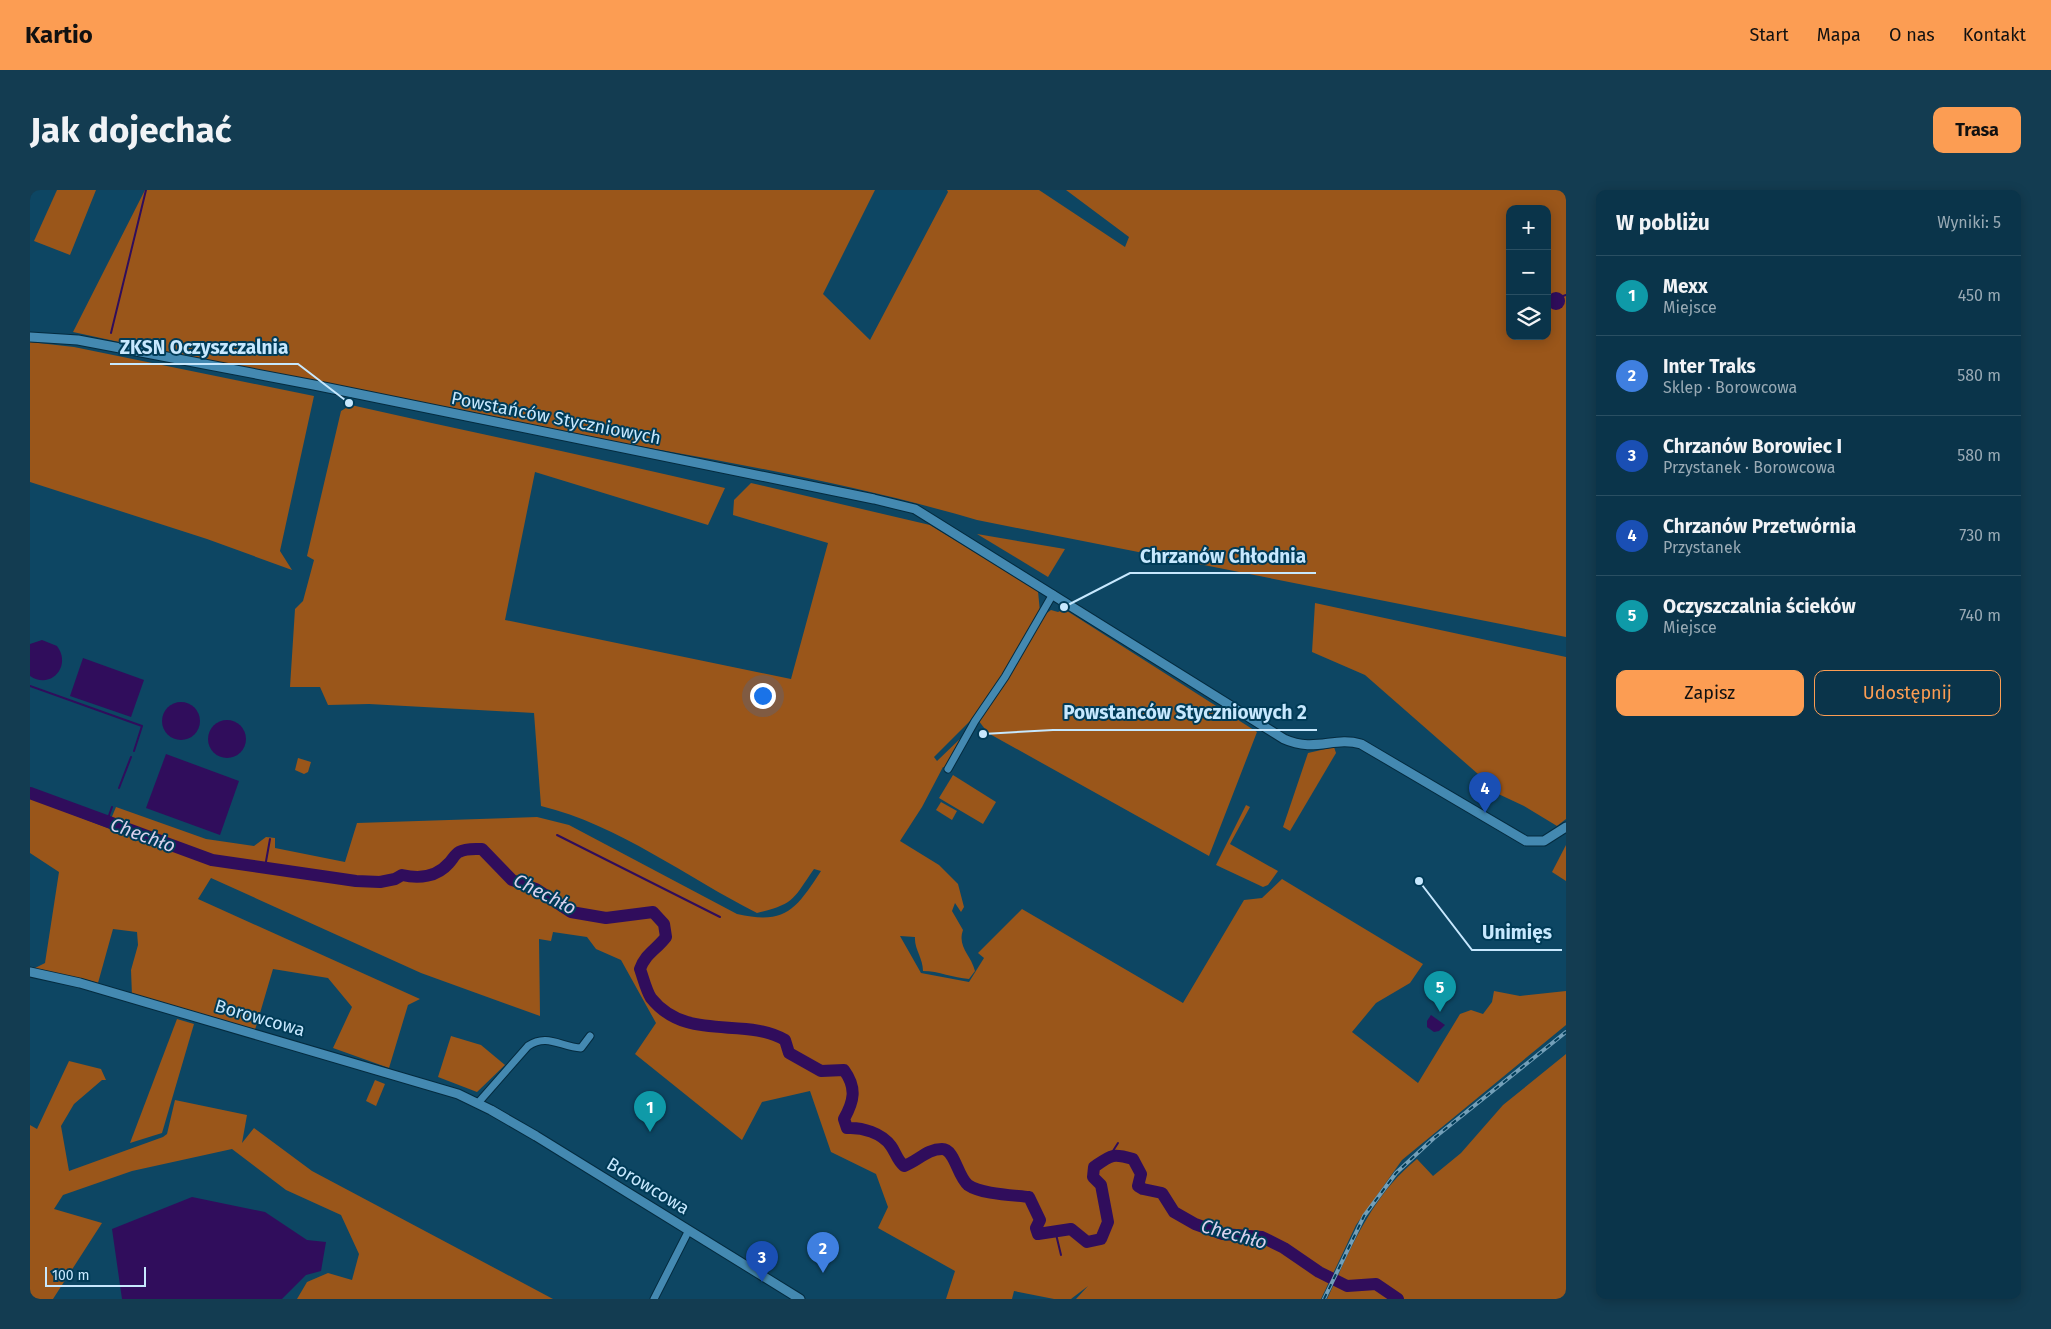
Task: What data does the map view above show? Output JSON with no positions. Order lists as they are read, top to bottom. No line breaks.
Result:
{"streets":{"street":["Powstańców Styczniowych","Borowcowa"]},"water":["Chechło"],"places":["ZKSN Oczyszczalnia","Chrzanów Chłodnia","Powstanców Styczniowych 2","Unimięs"],"scale_bar":"100 m","page":{"header":"Kartio","nav":["Start","Mapa","O nas","Kontakt"],"buttons":["Trasa",["Zapisz","Udostępnij"]],"title":"Jak dojechać","heading":["W pobliżu","Wyniki: 5"],"map_buttons":["+","−"],"list":[{"mark":"1","name":"Mexx","note":"Miejsce","value":"450 m"},{"mark":"2","name":"Inter Traks","note":"Sklep · Borowcowa","value":"580 m"},{"mark":"3","name":"Chrzanów Borowiec I","note":"Przystanek · Borowcowa","value":"580 m"},{"mark":"4","name":"Chrzanów Przetwórnia","note":"Przystanek","value":"730 m"},{"mark":"5","name":"Oczyszczalnia ścieków","note":"Miejsce","value":"740 m"}],"pins":["4","5","1","2","3"],"scale":"100 m"}}
